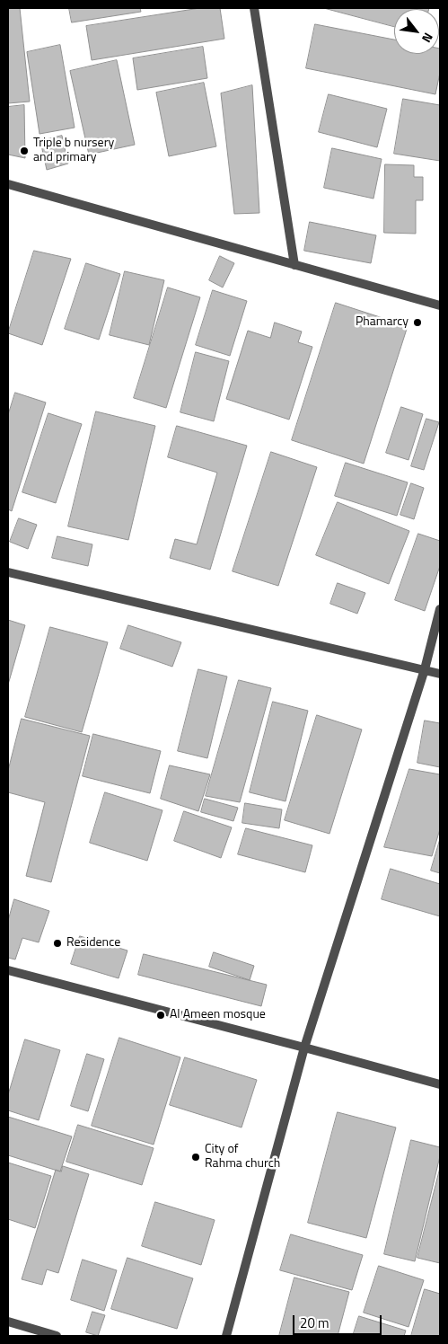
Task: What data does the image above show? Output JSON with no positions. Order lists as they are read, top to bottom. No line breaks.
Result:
{"places":["Triple b nursery and primary","Phamarcy","Residence","Al Ameen mosque","City of Rahma church"],"scale_bar":"20 m","north":"bottom right"}
